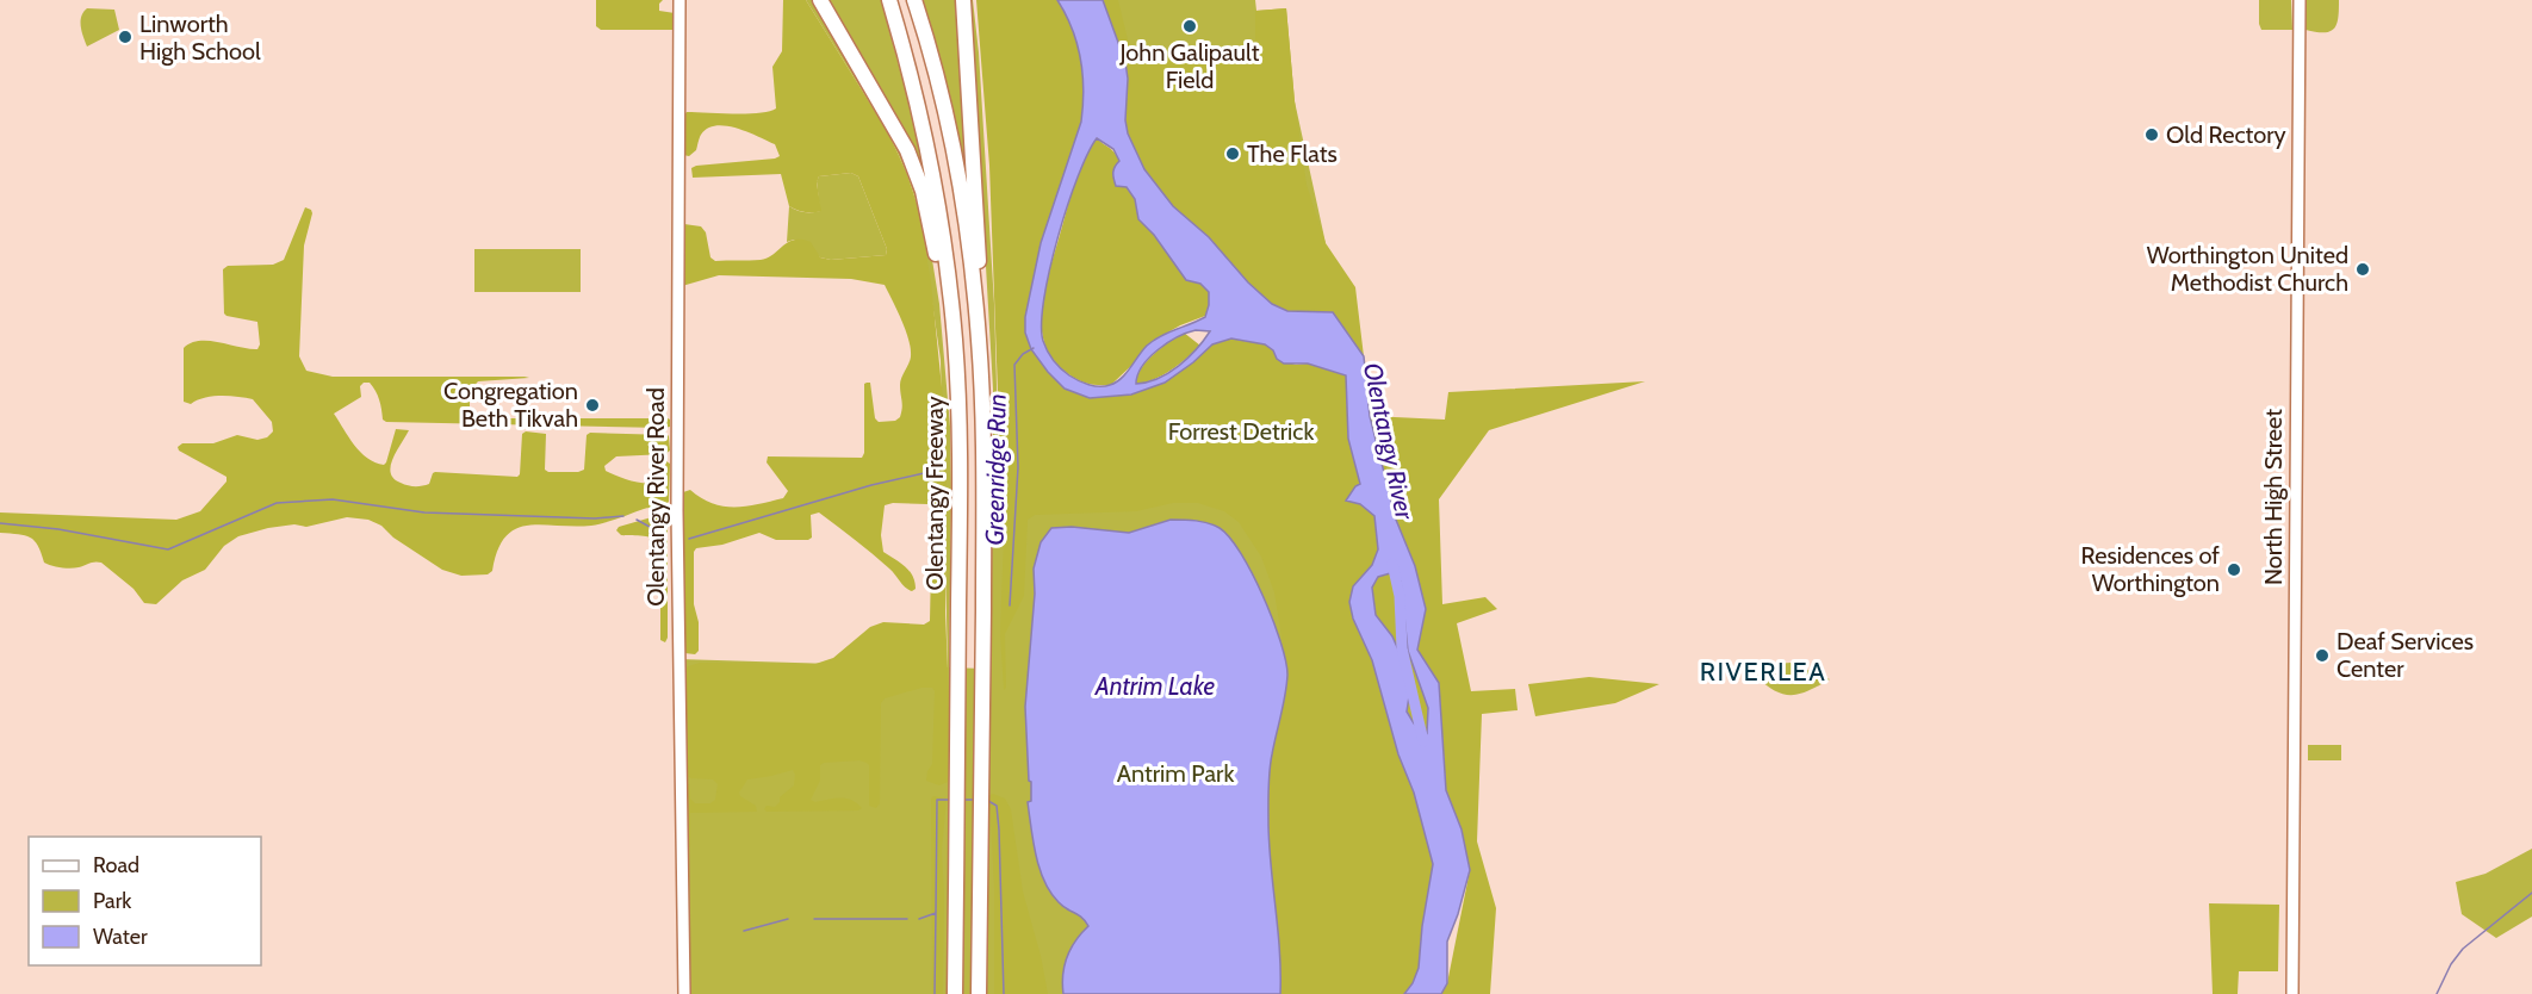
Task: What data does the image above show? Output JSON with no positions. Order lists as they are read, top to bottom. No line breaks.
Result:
{"streets":{"highway":["Olentangy Freeway"],"main road":["Olentangy River Road","North High Street"]},"districts":["RIVERLEA"],"water":["Olentangy River","Greenridge Run","Antrim Lake"],"parks":["Forrest Detrick","Antrim Park"],"places":["John Galipault Field","Linworth High School","Old Rectory","The Flats","Worthington United Methodist Church","Congregation Beth Tikvah","Residences of Worthington","Deaf Services Center"],"legend":["Road","Park","Water"]}
